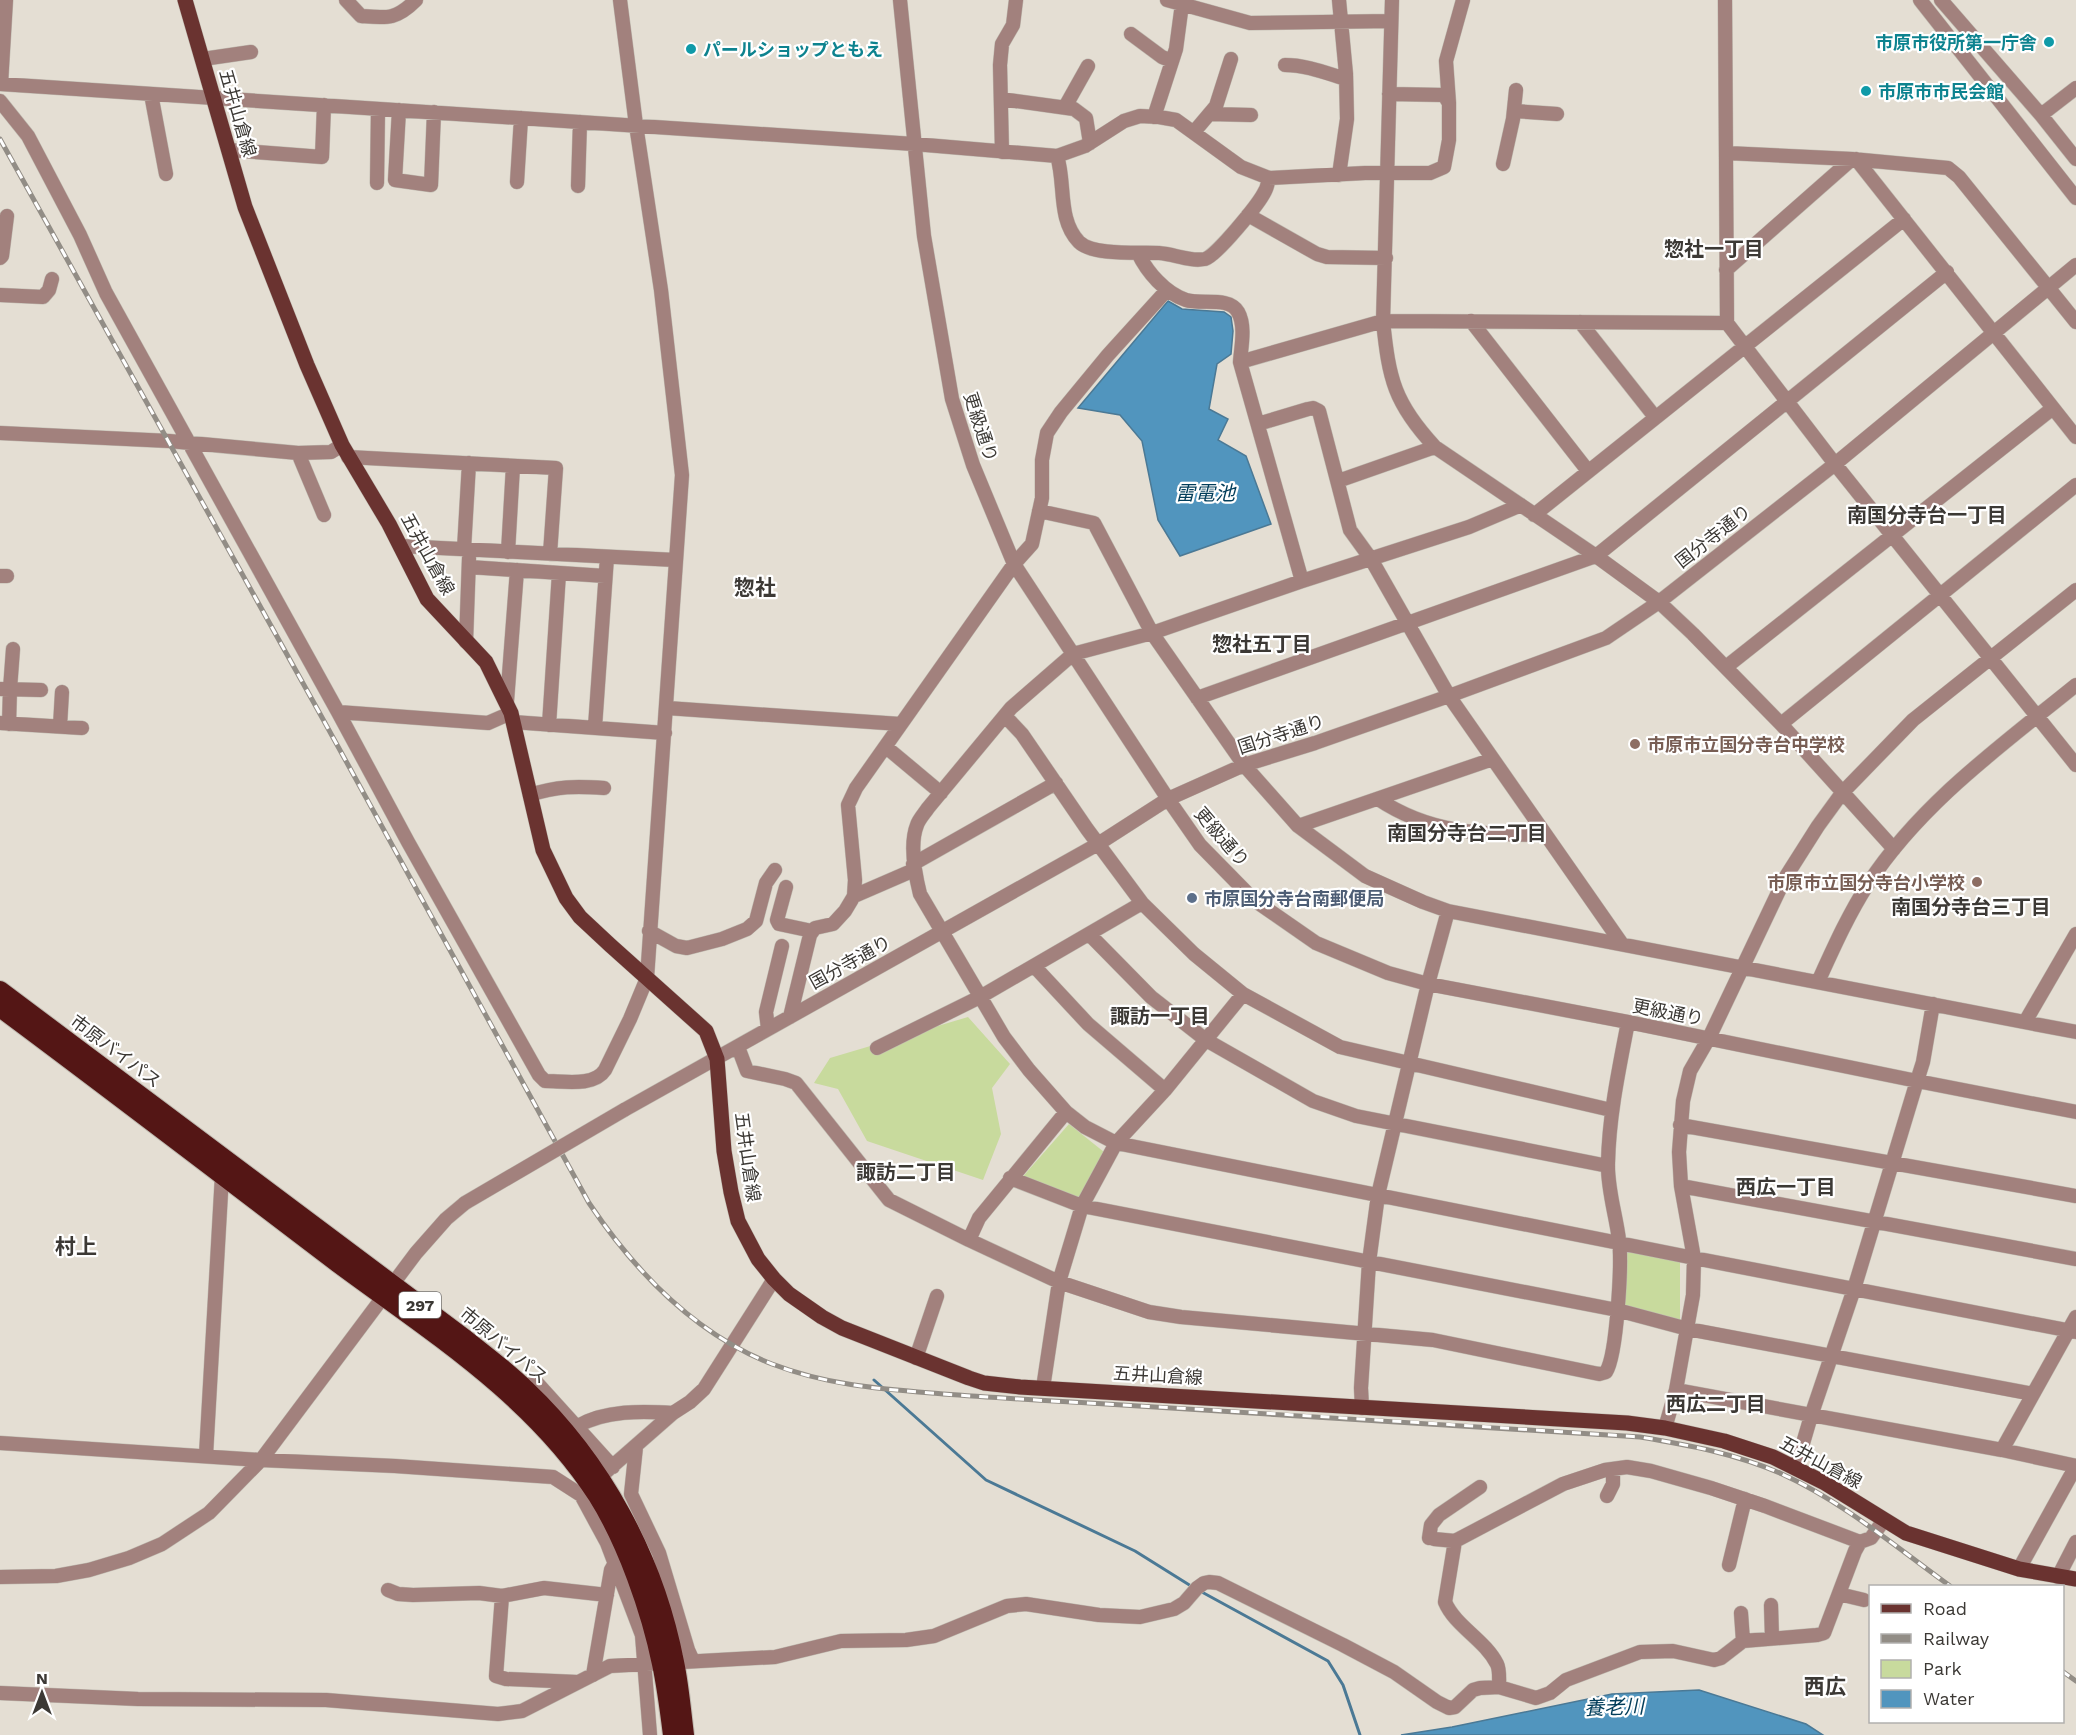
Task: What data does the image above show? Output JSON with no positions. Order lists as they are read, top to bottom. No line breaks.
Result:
{"streets":{"highway":["市原バイパス","297"],"main road":["五井山倉線"],"street":["更級通り","国分寺通り"]},"crossings":[["五井山倉線","国分寺通り"],["更級通り","国分寺通り"],["国分寺通り","市原バイパス"]],"districts":["惣社一丁目","南国分寺台一丁目","惣社","惣社五丁目","南国分寺台二丁目","南国分寺台三丁目","諏訪一丁目","諏訪二丁目","西広一丁目","村上","西広二丁目","西広"],"water":["雷電池","養老川"],"places":["市原市役所第一庁舎","パールショップともえ","市原市市民会館","市原市立国分寺台中学校","市原市立国分寺台小学校","市原国分寺台南郵便局"],"legend":["Road","Railway","Park","Water"],"north":"top"}
